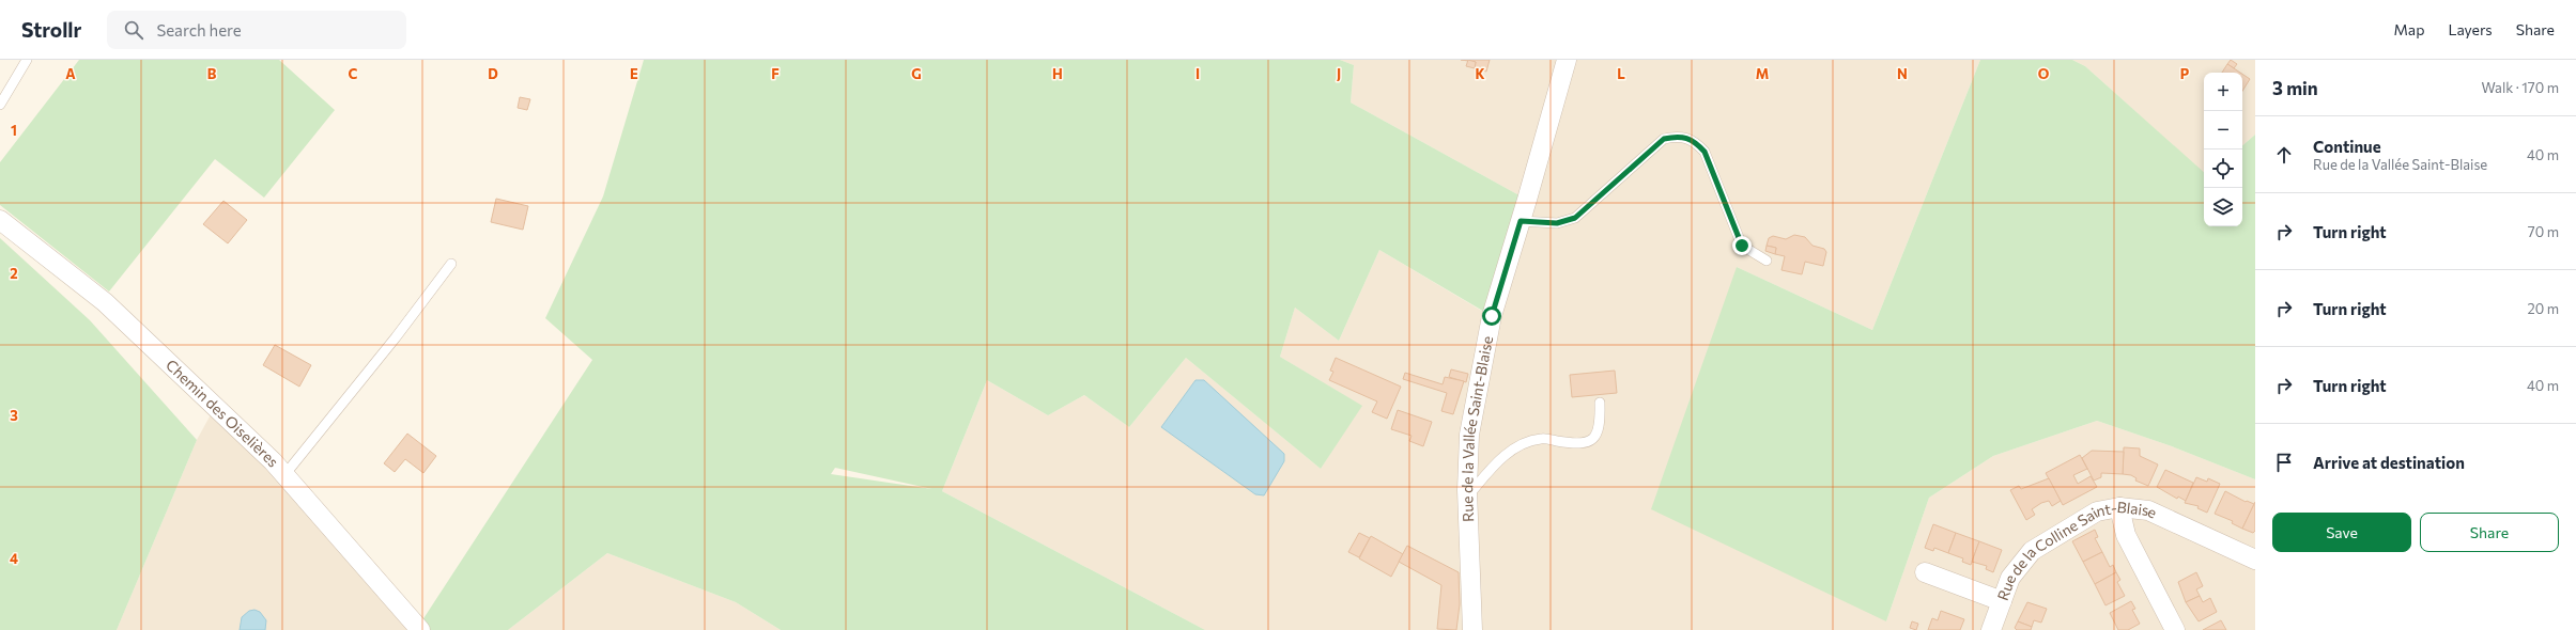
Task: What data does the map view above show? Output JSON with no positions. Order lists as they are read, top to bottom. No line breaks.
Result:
{"streets":{"street":["Chemin des Oiselières","Rue de la Vallée Saint-Blaise","Rue de la Colline Saint-Blaise"]},"page":{"header":"Strollr","search":"Search here","nav":["Map","Layers","Share"],"heading":["3 min","Walk · 170 m"],"map_buttons":["+","−"],"list":[["Continue","Rue de la Vallée Saint-Blaise","40 m"],["Turn right","70 m"],["Turn right","20 m"],["Turn right","40 m"],"Arrive at destination"],"buttons":["Save","Share"]},"grid":{"columns":["A","B","C","D","E","F","G","H","I","J","K","L","M","N","O","P"],"rows":["1","2","3","4"]}}
